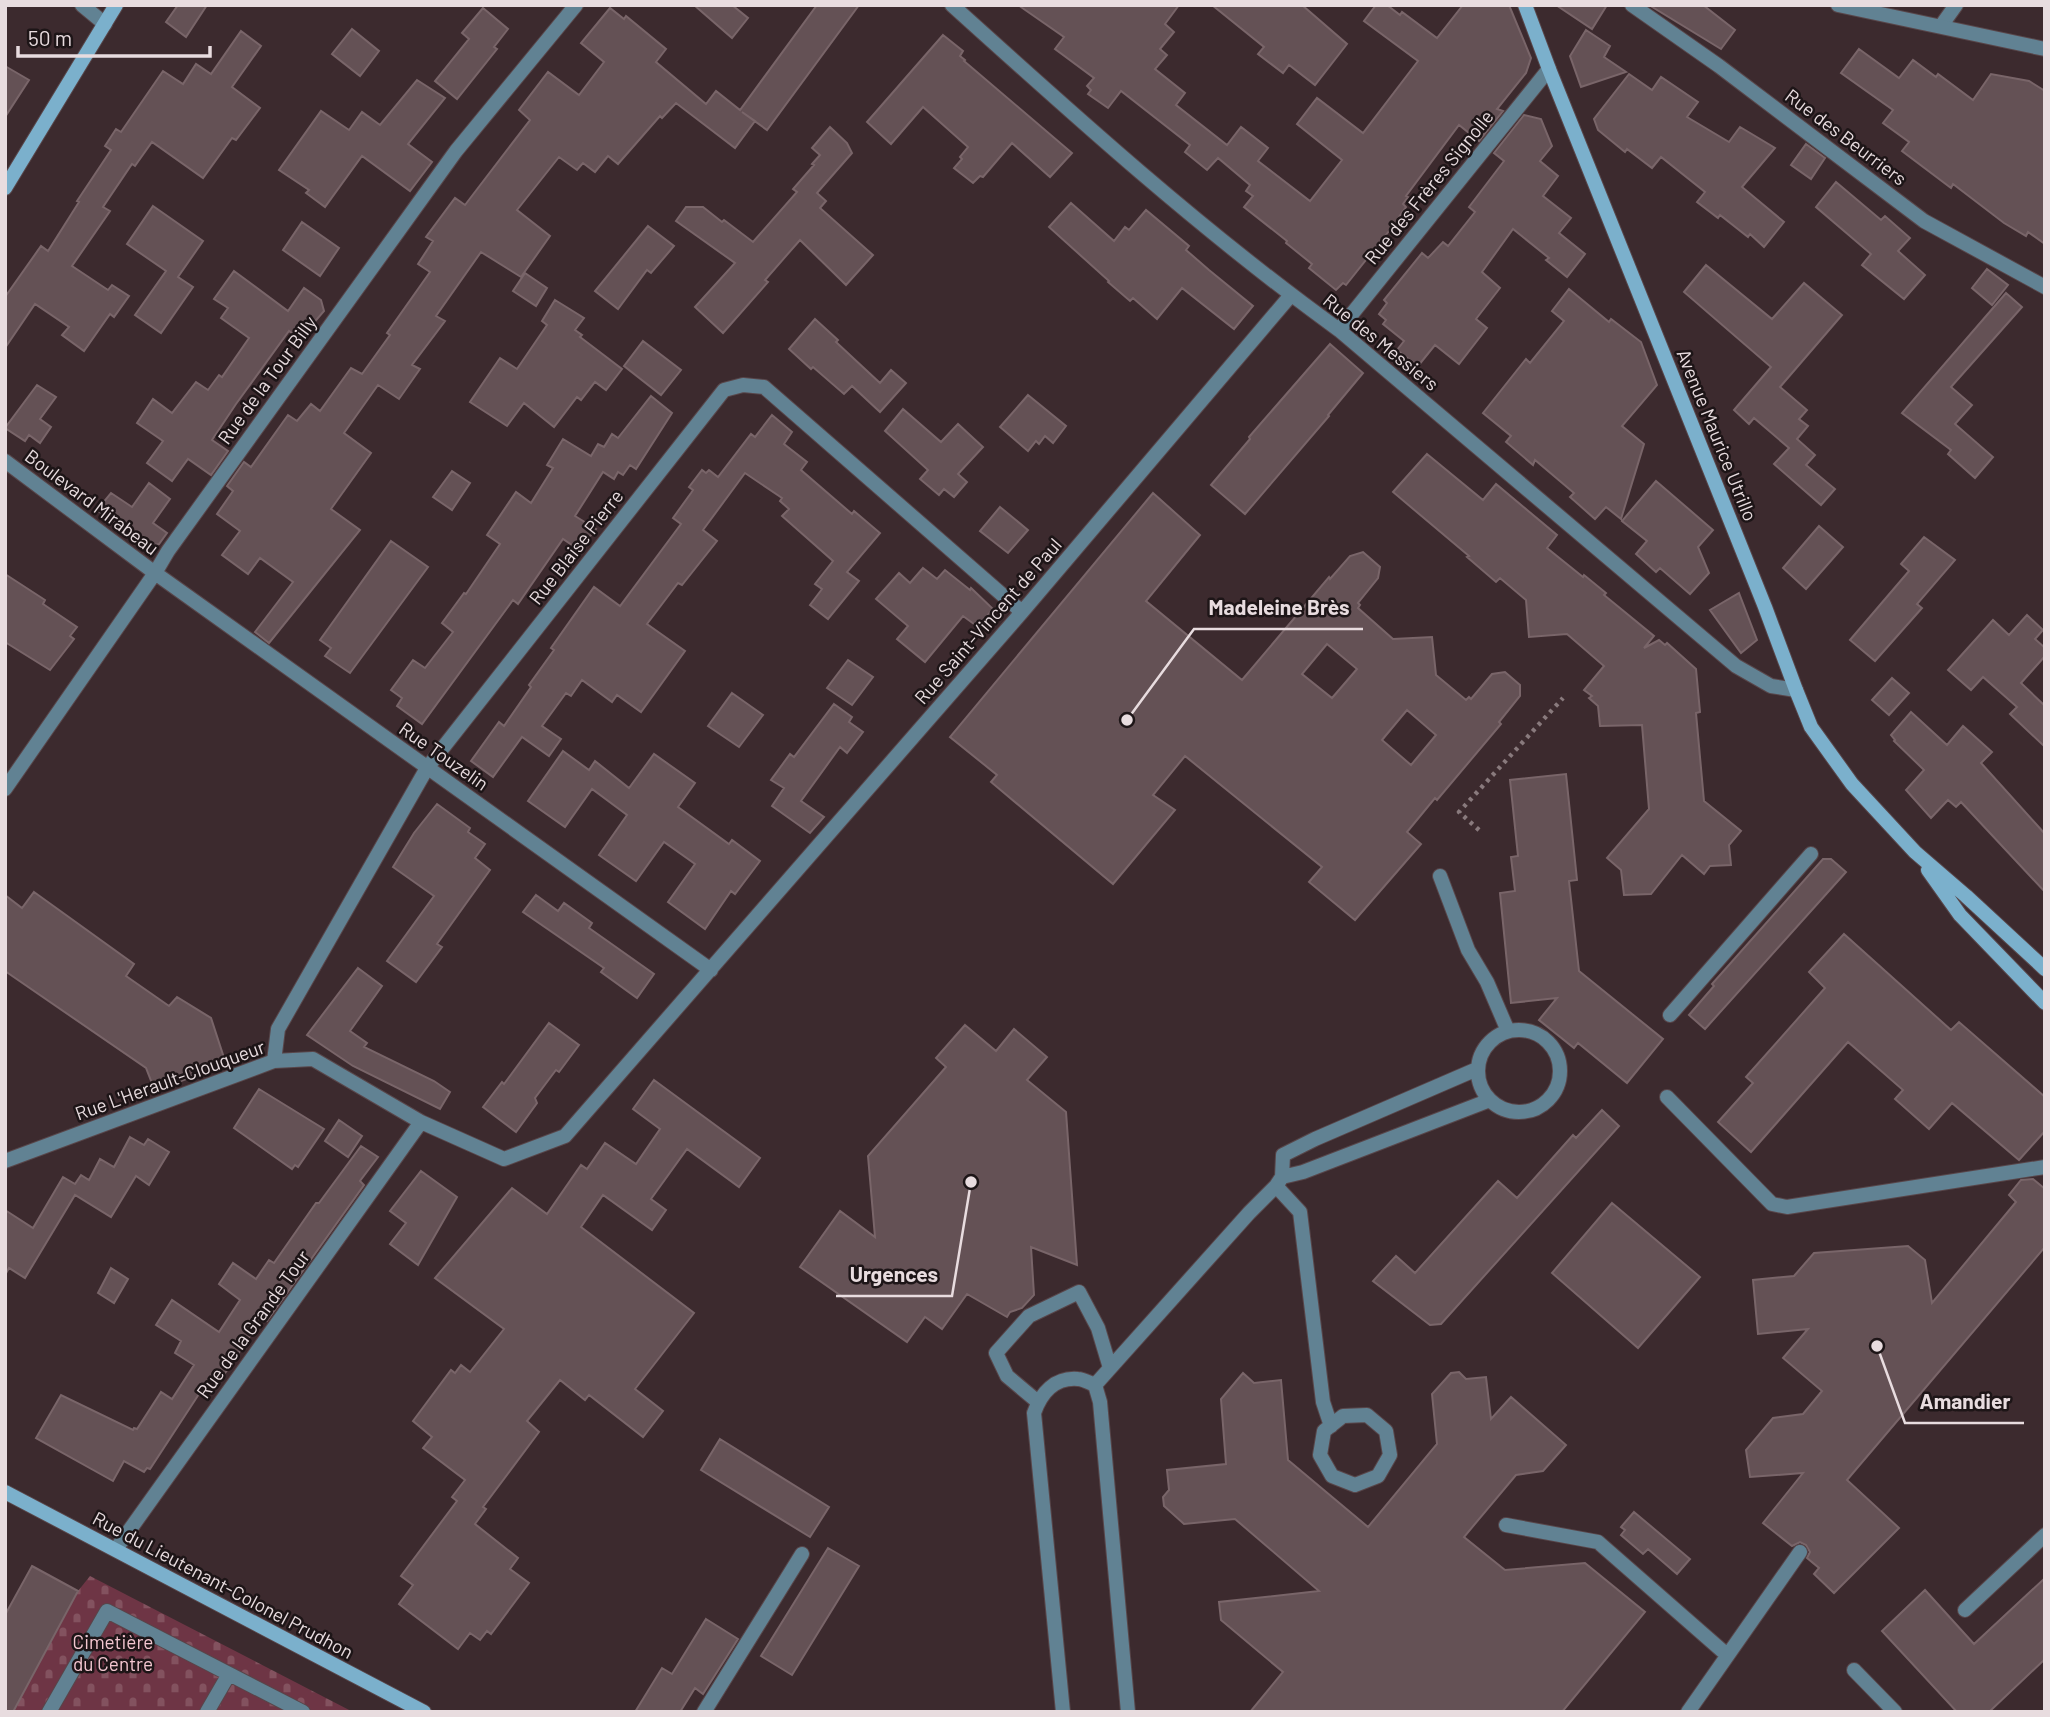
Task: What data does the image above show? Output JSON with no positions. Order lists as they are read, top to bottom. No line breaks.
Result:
{"streets":{"street":["Rue des Beurriers","Rue des Frères Signolle","Rue des Messiers","Rue de la Tour Billy","Avenue Maurice Utrillo","Boulevard Mirabeau","Rue Blaise Pierre","Rue Saint-Vincent de Paul","Rue Touzelin","Rue L'Herault-Clouqueur","Rue de la Grande Tour","Rue du Lieutenant-Colonel Prudhon"]},"crossings":[["Rue des Frères Signolle","Rue des Messiers"],["Rue des Frères Signolle","Avenue Maurice Utrillo"],["Rue des Messiers","Avenue Maurice Utrillo"],["Rue des Messiers","Rue Saint-Vincent de Paul"],["Rue de la Tour Billy","Boulevard Mirabeau"],["Rue de la Tour Billy","Rue Touzelin"],["Boulevard Mirabeau","Rue Touzelin"],["Rue Blaise Pierre","Rue Saint-Vincent de Paul"],["Rue Blaise Pierre","Rue Touzelin"],["Rue Blaise Pierre","Rue L'Herault-Clouqueur"],["Rue Saint-Vincent de Paul","Rue Touzelin"],["Rue Saint-Vincent de Paul","Rue L'Herault-Clouqueur"],["Rue Touzelin","Rue L'Herault-Clouqueur"],["Rue L'Herault-Clouqueur","Rue de la Grande Tour"],["Rue de la Grande Tour","Rue du Lieutenant-Colonel Prudhon"]],"parks":["Cimetière du Centre"],"places":["Madeleine Brès","Urgences","Amandier"],"scale_bar":"50 m"}
